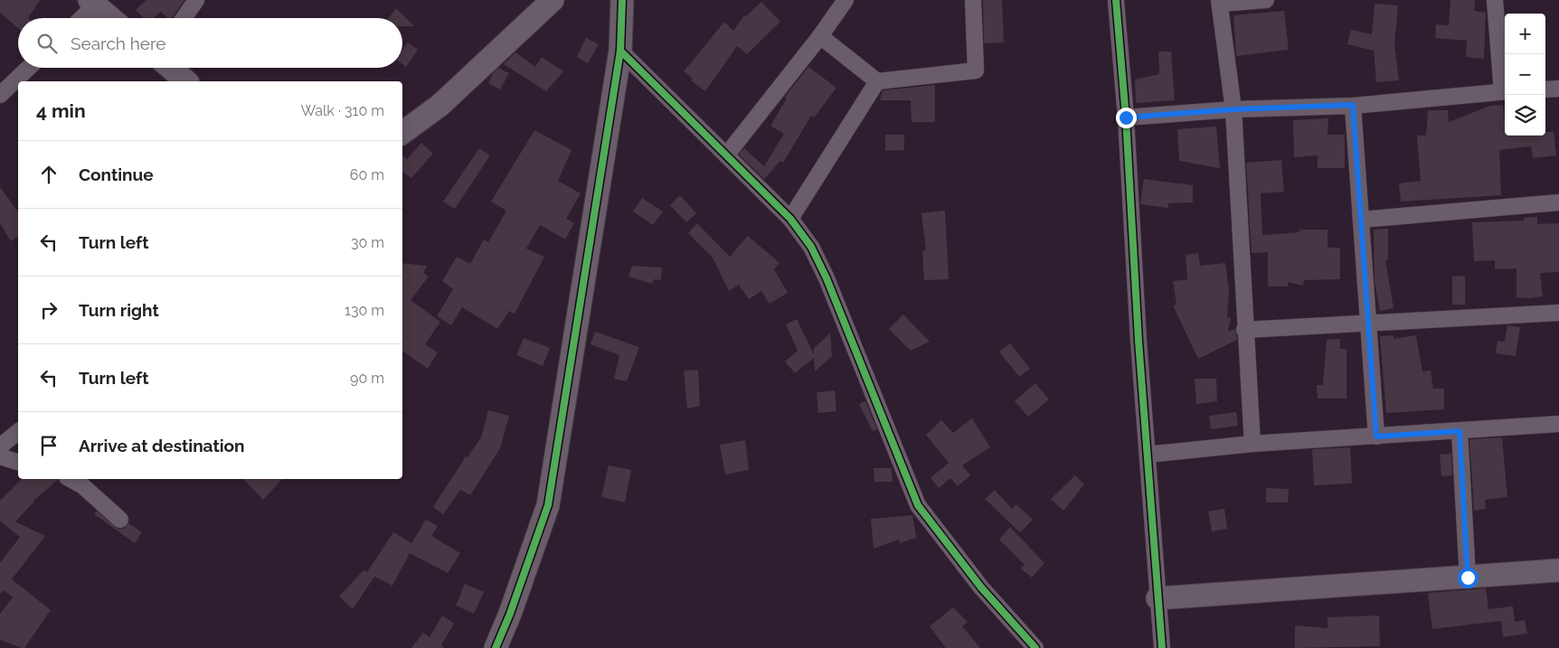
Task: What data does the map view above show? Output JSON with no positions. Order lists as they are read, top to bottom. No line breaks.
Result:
{"page":{"map_buttons":["+","−"],"search":"Search here","heading":["4 min","Walk · 310 m"],"list":[["Continue","60 m"],["Turn left","30 m"],["Turn right","130 m"],["Turn left","90 m"],"Arrive at destination"]}}
